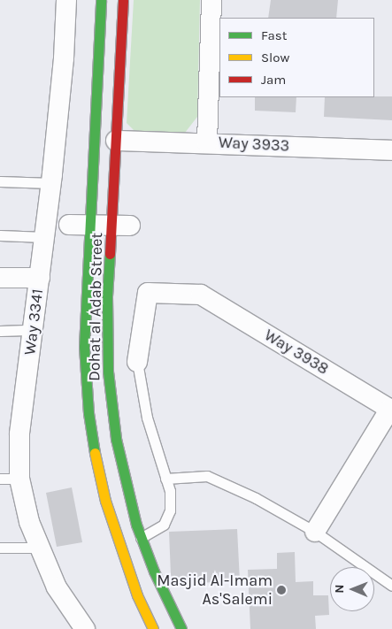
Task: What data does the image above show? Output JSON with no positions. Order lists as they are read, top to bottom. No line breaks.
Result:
{"streets":{"main road":["Dohat al Adab Street"],"street":["Way 3933","Way 3341","Way 3938"]},"crossings":[["Way 3933","Dohat al Adab Street"]],"places":["Masjid Al-Imam As'Salemi"],"legend":["Fast","Slow","Jam"],"north":"left"}
